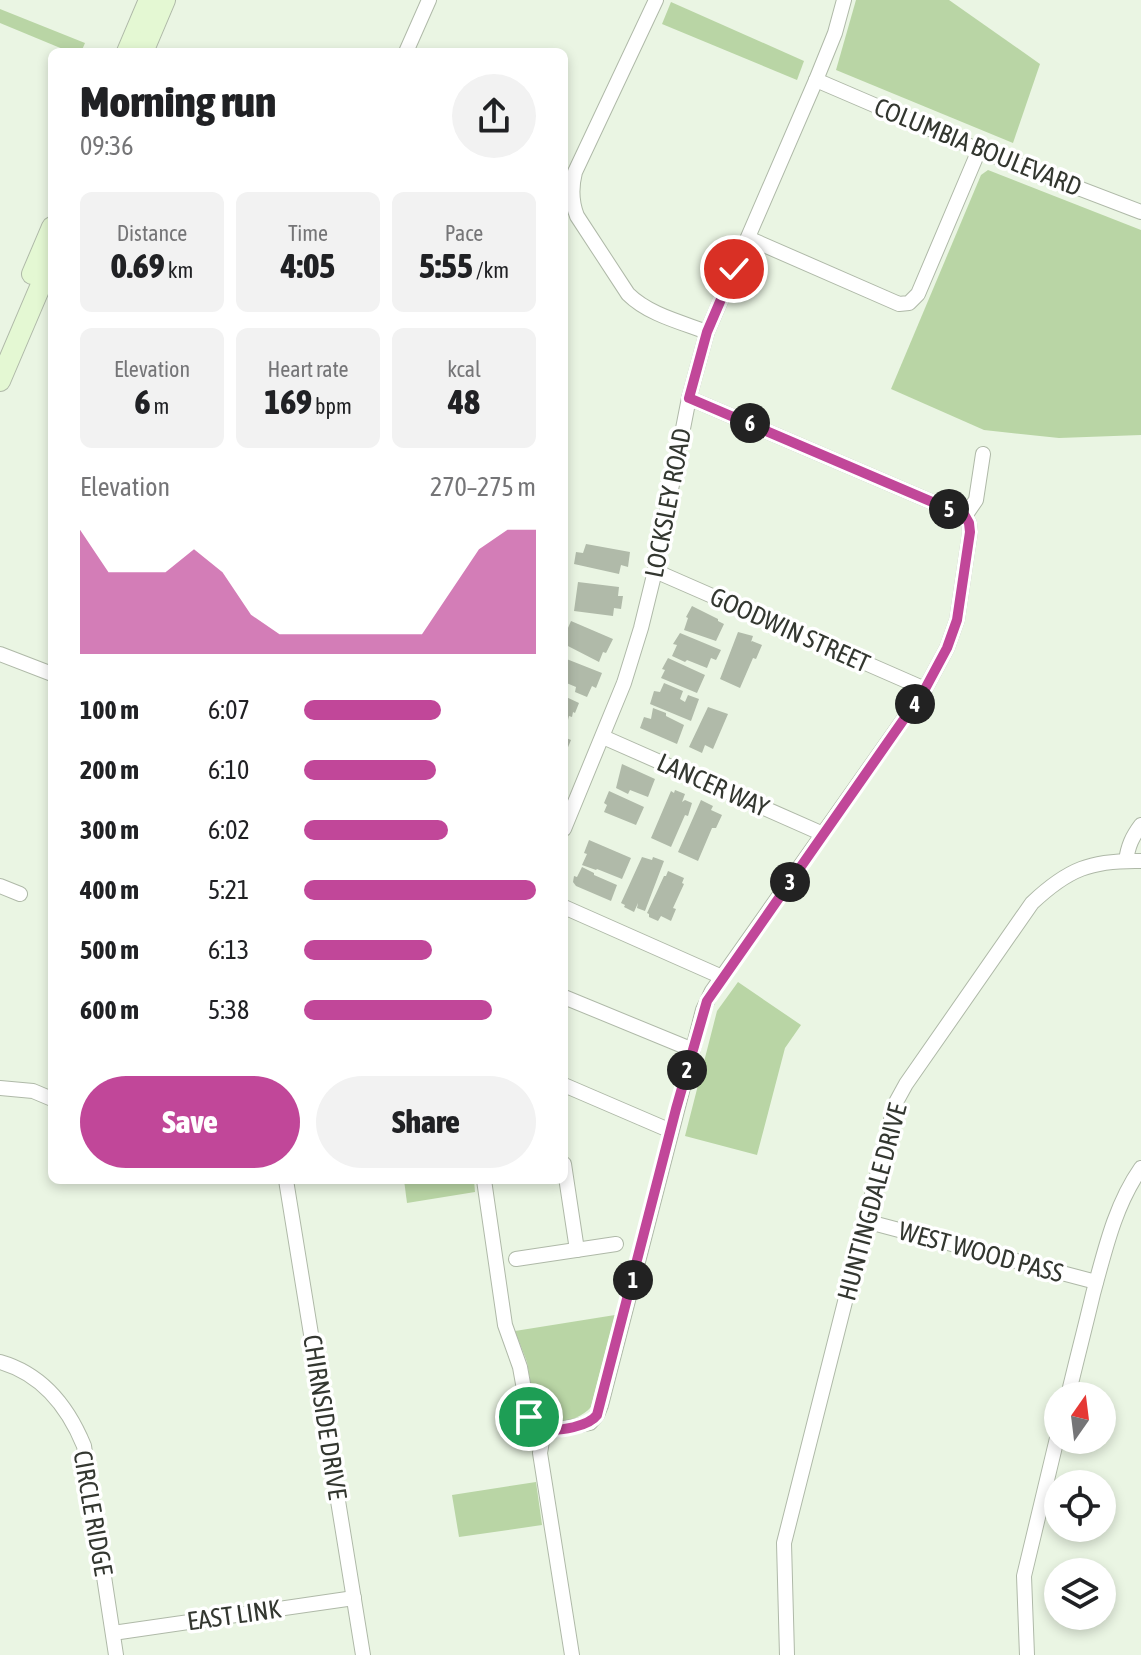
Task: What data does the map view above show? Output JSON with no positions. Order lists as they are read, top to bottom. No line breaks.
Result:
{"streets":{"street":["COLUMBIA BOULEVARD","LOCKSLEY ROAD","GOODWIN STREET","LANCER WAY","HUNTINGDALE DRIVE","WEST WOOD PASS","CHIRNSIDE DRIVE","CIRCLE RIDGE","EAST LINK"]},"crossings":[["COLUMBIA BOULEVARD","LOCKSLEY ROAD"],["LOCKSLEY ROAD","GOODWIN STREET"],["LOCKSLEY ROAD","LANCER WAY"],["HUNTINGDALE DRIVE","WEST WOOD PASS"],["CHIRNSIDE DRIVE","EAST LINK"],["CIRCLE RIDGE","EAST LINK"]],"north":"top","page":{"heading":["Morning run","09:36"],"stats":[["Distance","0.69 km"],["Time","4:05"],["Pace","5:55 /km"],["Elevation","6 m"],["Heart rate","169 bpm"],["kcal","48"]],"pins":["6","5","4","3","2","1"],"chart":["Elevation","270–275 m"],"list":[{"name":"100 m","note":"6:07"},{"name":"200 m","note":"6:10"},{"name":"300 m","note":"6:02"},{"name":"400 m","note":"5:21"},{"name":"500 m","note":"6:13"},{"name":"600 m","note":"5:38"}],"buttons":["Save","Share"]}}
